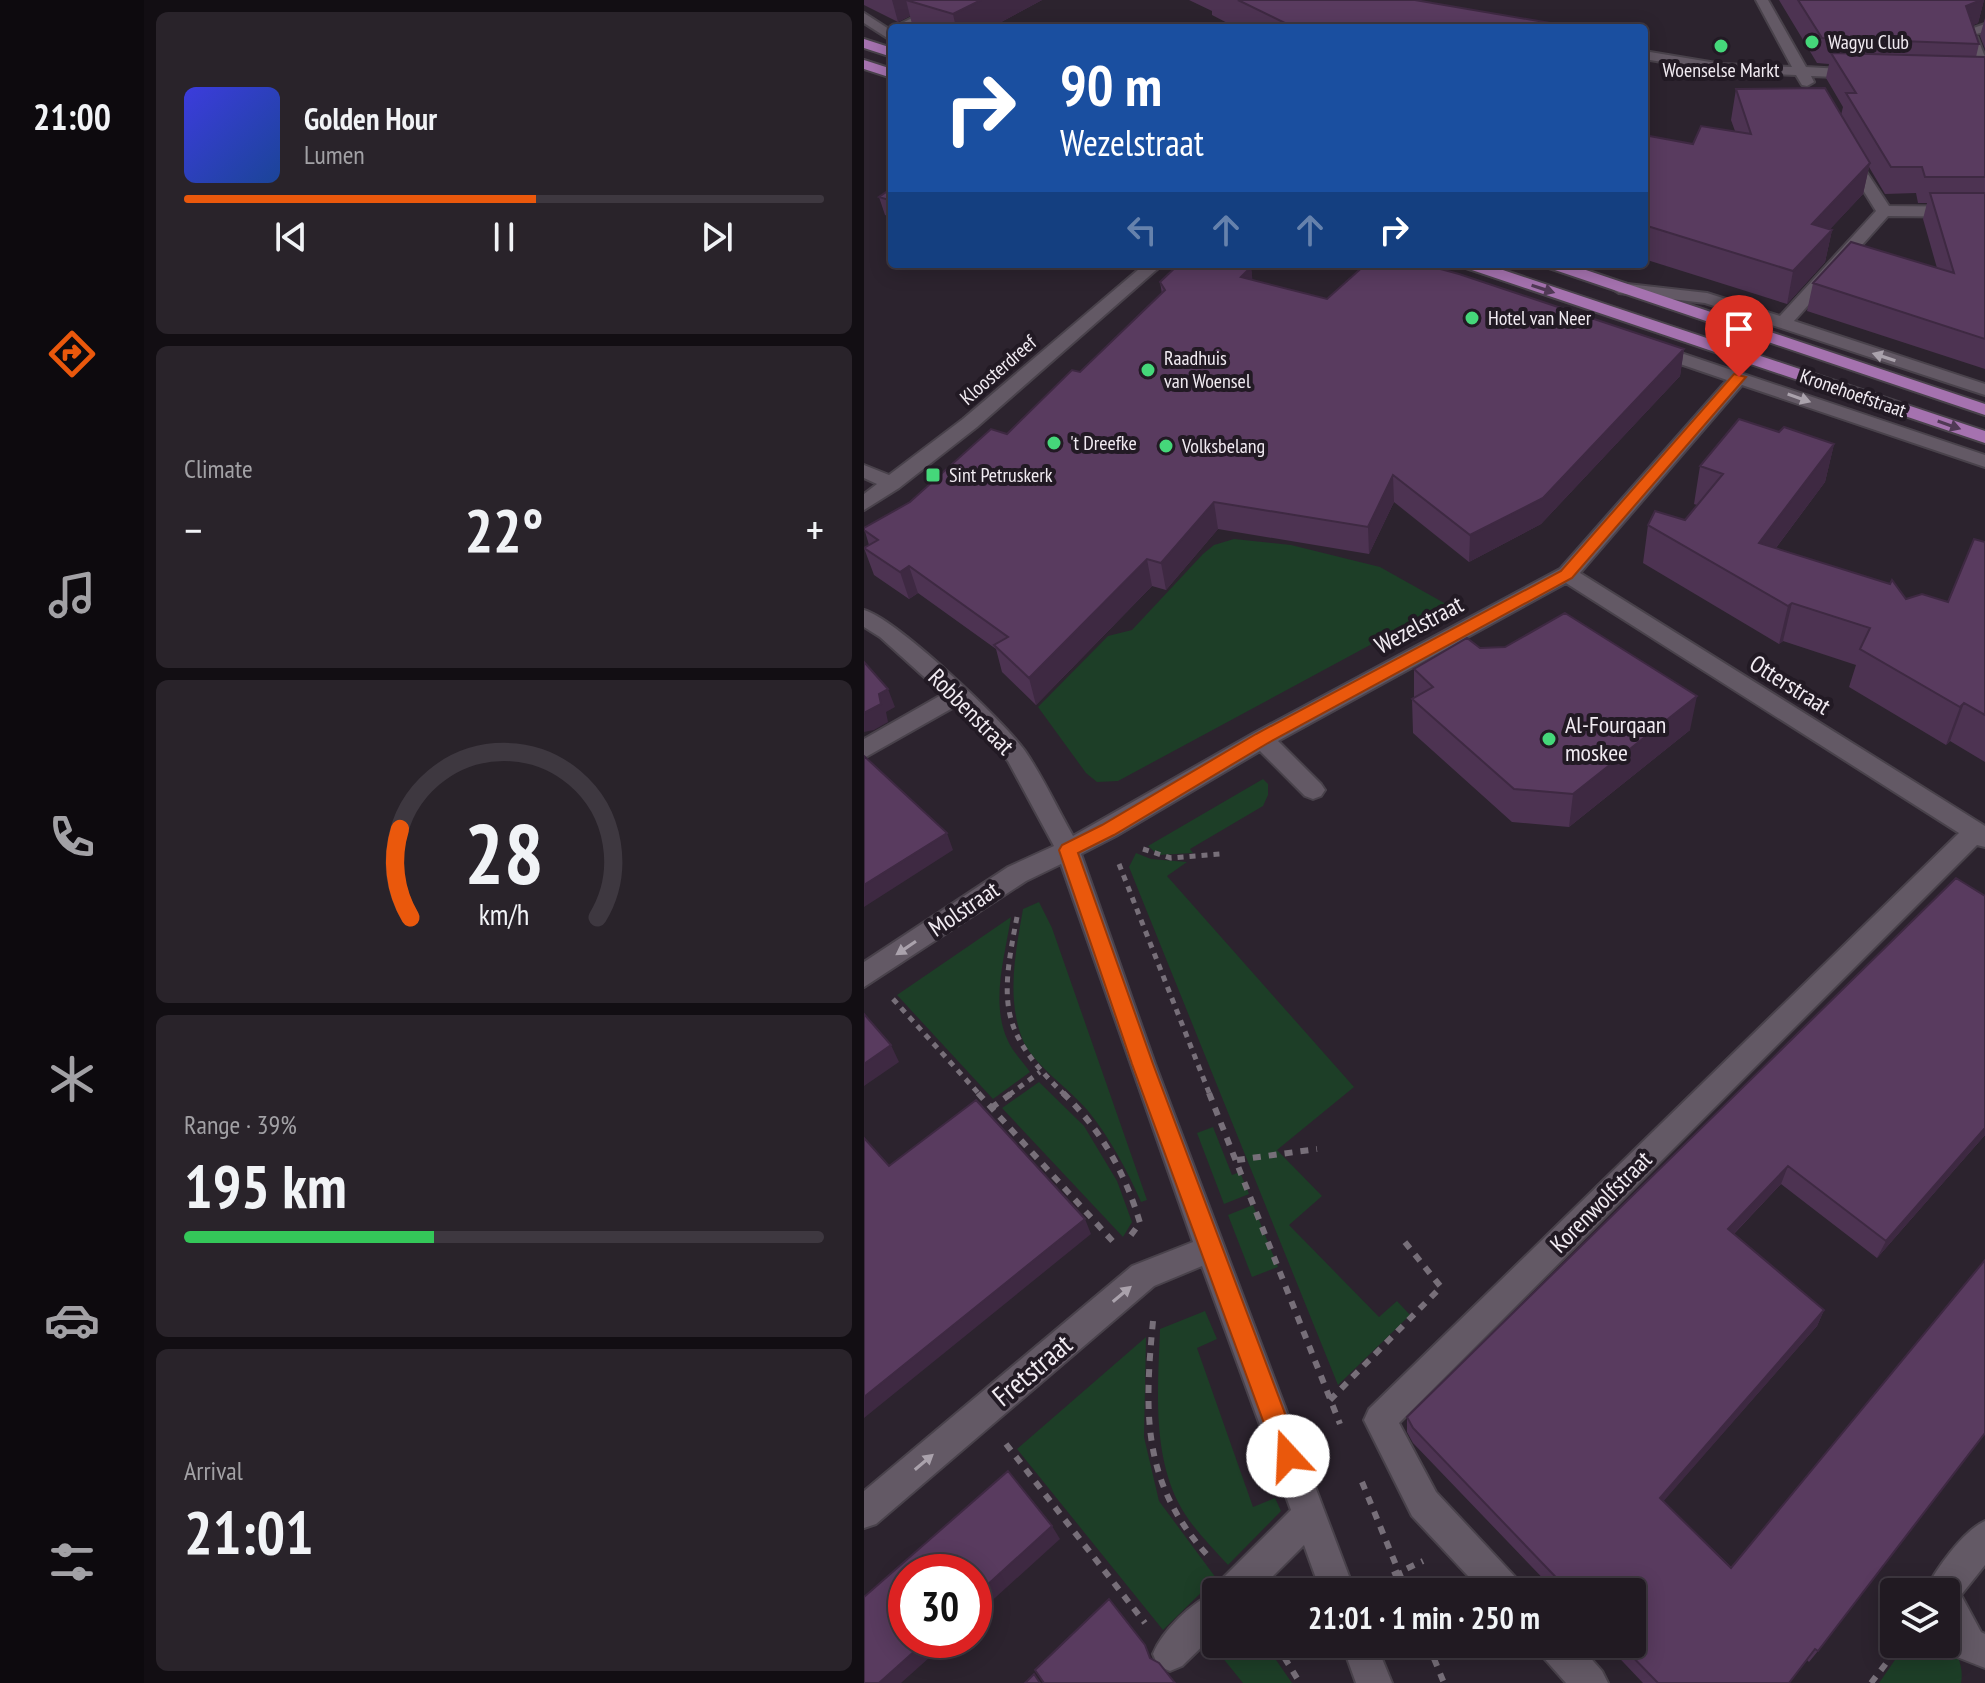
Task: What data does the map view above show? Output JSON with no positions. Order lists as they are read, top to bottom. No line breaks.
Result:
{"streets":{"main road":["Kronehoefstraat"],"street":["Kloosterdreef","Wezelstraat","Otterstraat","Robbenstraat","Molstraat","Korenwolfstraat","Fretstraat"]},"crossings":[["Kronehoefstraat","Wezelstraat"],["Wezelstraat","Otterstraat"],["Wezelstraat","Robbenstraat"],["Wezelstraat","Molstraat"],["Otterstraat","Korenwolfstraat"],["Robbenstraat","Molstraat"],["Robbenstraat","Fretstraat"]],"one_way":["Fretstraat"],"places":{"other":["Wagyu Club","Woenselse Markt","Hotel van Neer","Raadhuis van Woensel","'t Dreefke","Volksbelang","Al-Fourqaan moskee"],"transit":["Sint Petruskerk"]},"page":{"tabs":"21:00","turn":["90 m","Wezelstraat"],"song":["Golden Hour","Lumen"],"tile":["Climate",["Range · 39%","195 km"],["Arrival","21:01"]],"heat":["−","22°","+"],"limit":"30","trip":"21:01 · 1 min · 250 m","gauge":["28","km/h"]}}
